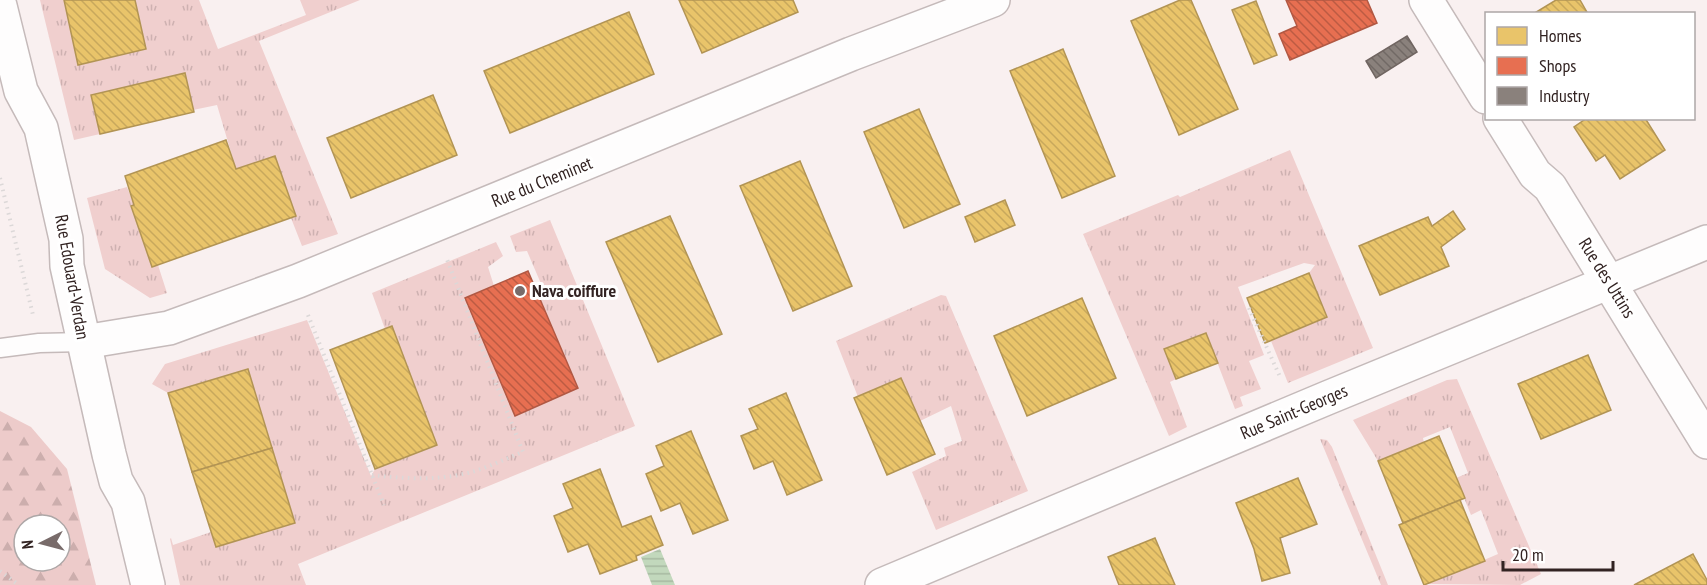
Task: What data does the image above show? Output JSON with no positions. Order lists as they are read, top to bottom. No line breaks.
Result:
{"streets":{"street":["Rue du Cheminet","Rue Edouard-Verdan","Rue des Uttins","Rue Saint-Georges"]},"crossings":[["Rue du Cheminet","Rue Edouard-Verdan"],["Rue des Uttins","Rue Saint-Georges"]],"places":["Nava coiffure"],"legend":["Homes","Shops","Industry"],"scale_bar":"20 m","north":"left"}
